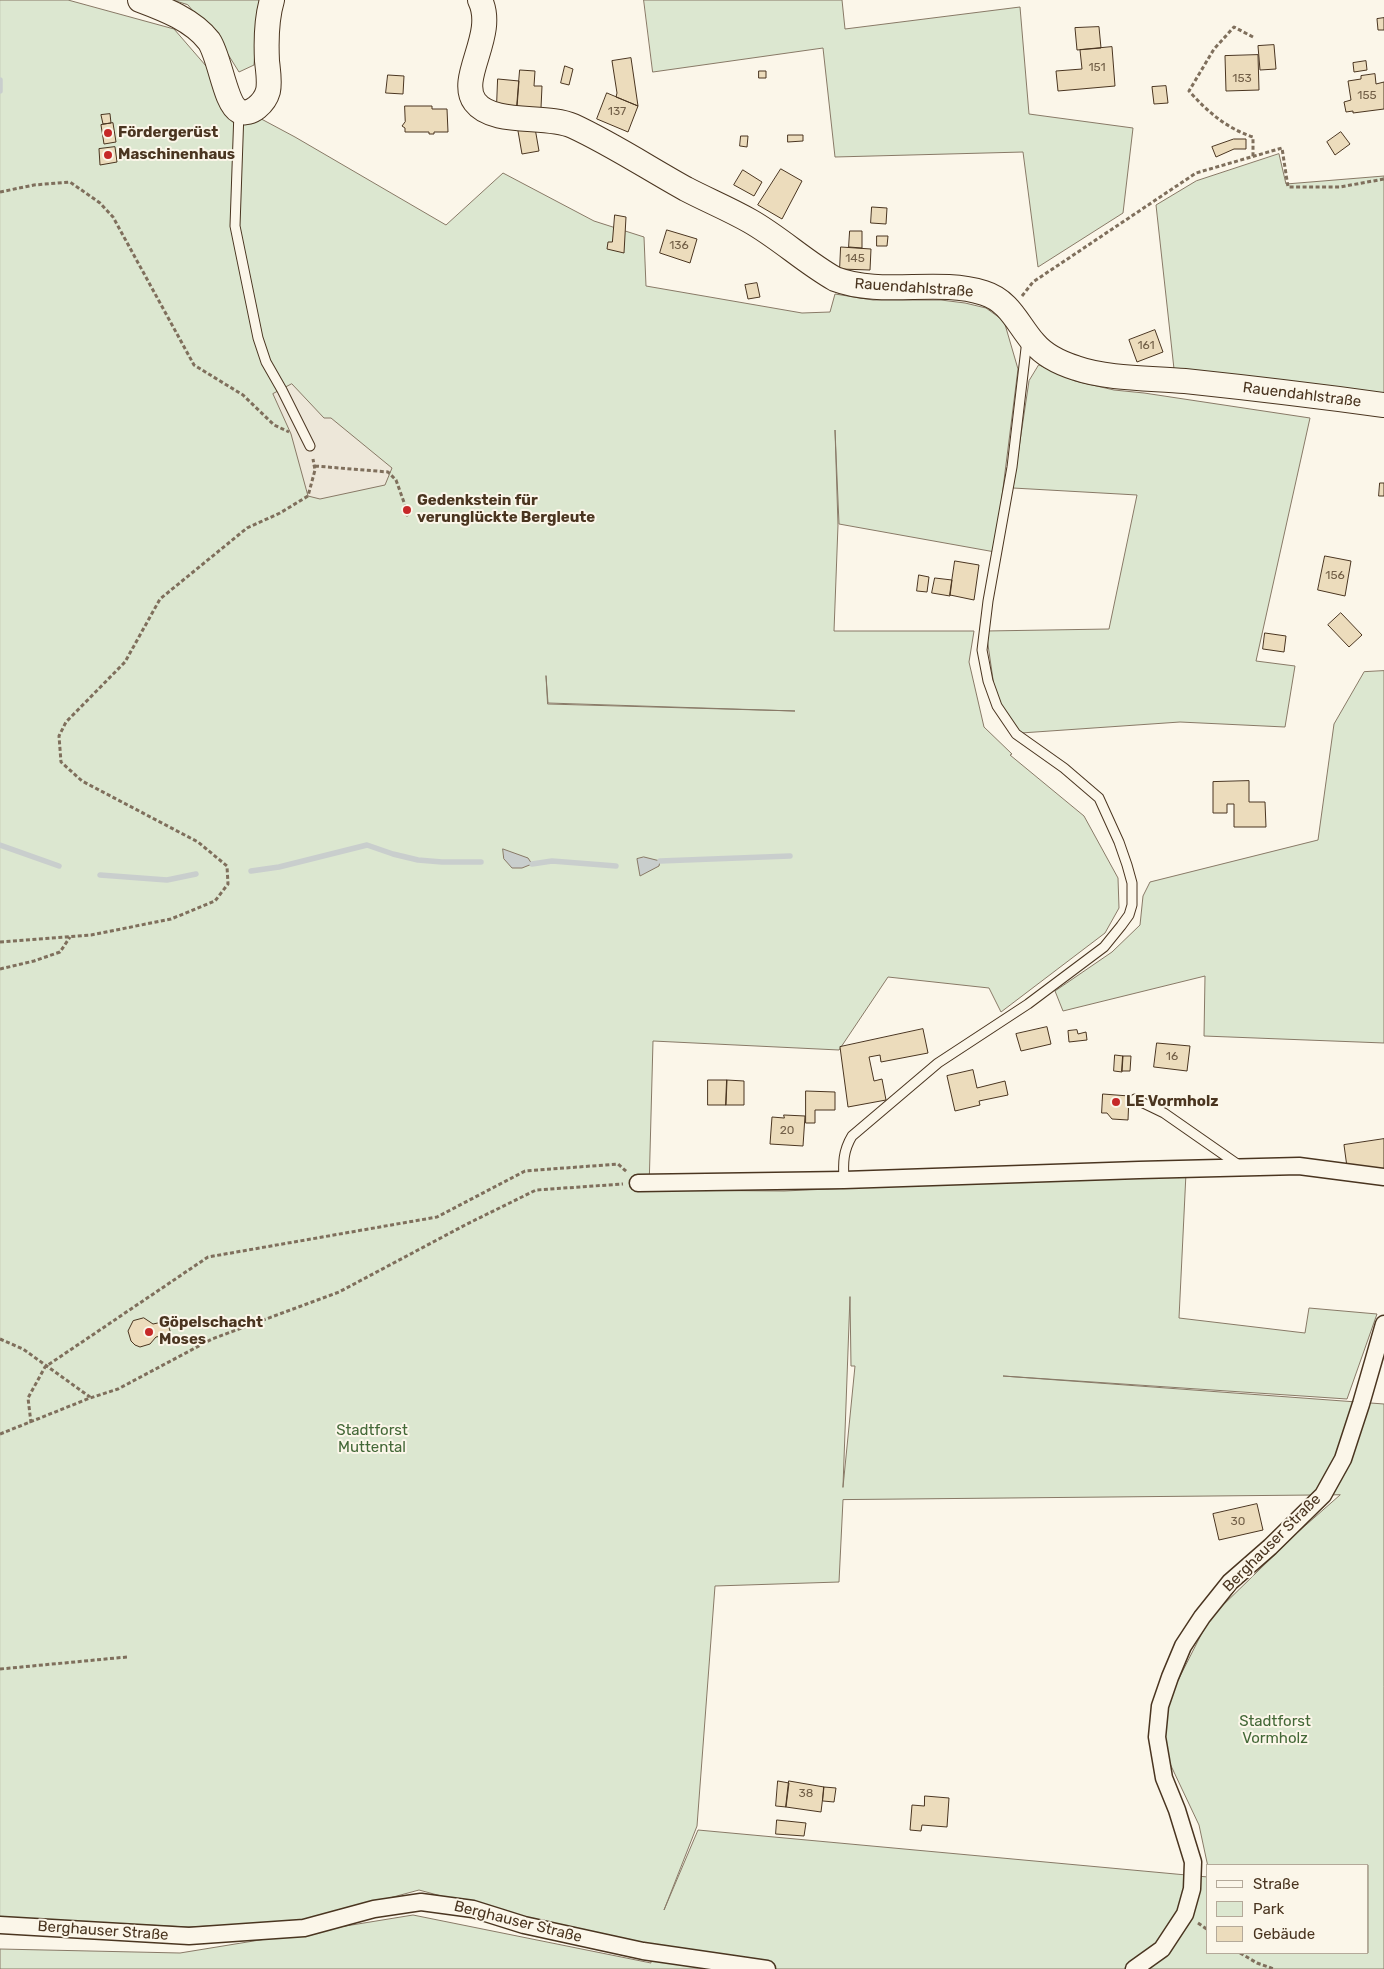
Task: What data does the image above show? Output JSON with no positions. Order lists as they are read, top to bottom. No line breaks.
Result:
{"streets":{"street":["Rauendahlstraße","Berghauser Straße"]},"parks":["Stadtforst Muttental","Stadtforst Vormholz"],"places":["Fördergerüst","Maschinenhaus","Gedenkstein für verunglückte Bergleute","LE Vormholz","Göpelschacht Moses"],"house_numbers":["151","153","155","137","136","145","161","156","16","20","30","38"],"legend":["Straße","Park","Gebäude"]}
